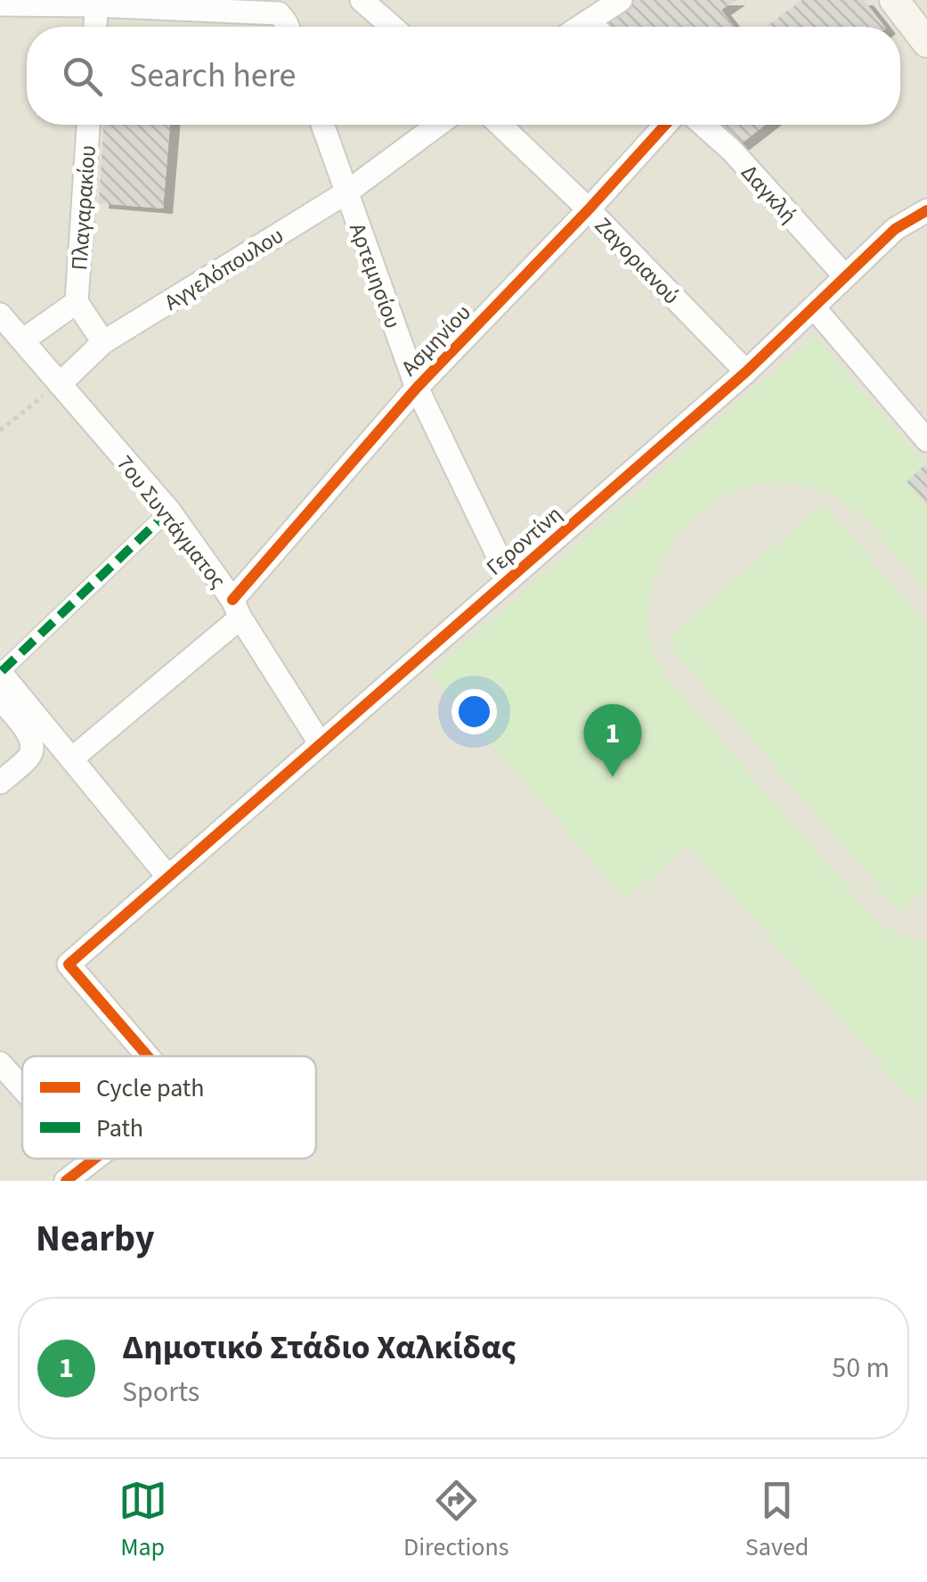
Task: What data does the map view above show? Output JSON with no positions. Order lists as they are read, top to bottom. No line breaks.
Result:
{"streets":{"street":["Δαγκλή","Πλαγαρακίου","Ζαγοριανού","Αγγελόπουλου","Αρτεμησίου","Ασμηνίου","7ου Συντάγματος","Γεροντίνη"]},"crossings":[["Δαγκλή","Γεροντίνη"],["Πλαγαρακίου","Αγγελόπουλου"],["Πλαγαρακίου","7ου Συντάγματος"],["Ζαγοριανού","Ασμηνίου"],["Ζαγοριανού","Γεροντίνη"],["Αγγελόπουλου","Αρτεμησίου"],["Αγγελόπουλου","7ου Συντάγματος"],["Αρτεμησίου","Ασμηνίου"],["Αρτεμησίου","Γεροντίνη"],["Ασμηνίου","7ου Συντάγματος"],["7ου Συντάγματος","Γεροντίνη"]],"legend":["Cycle path","Path"],"page":{"search":"Search here","pins":"1","heading":"Nearby","list":[{"mark":"1","name":"Δημοτικό Στάδιο Χαλκίδας","note":"Sports","value":"50 m"}],"nav":["Map","Directions","Saved"]}}
